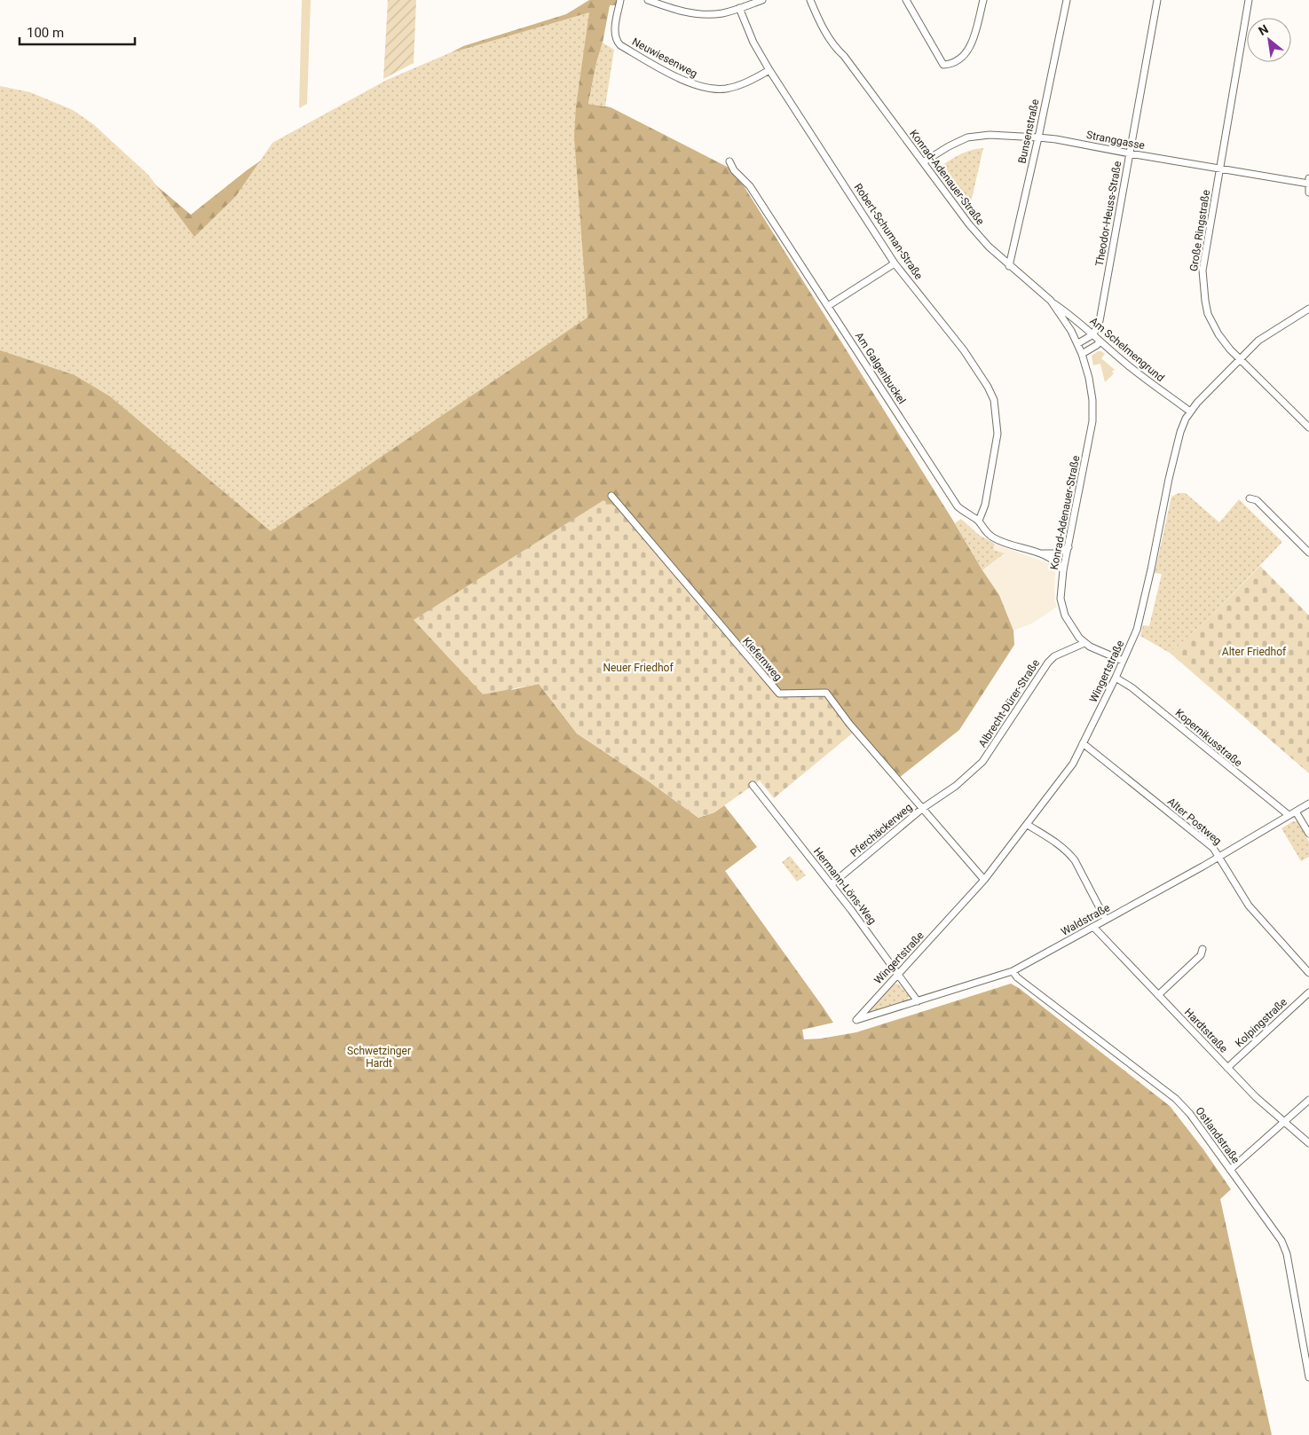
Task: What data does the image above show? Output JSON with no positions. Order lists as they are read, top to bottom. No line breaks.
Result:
{"streets":{"street":["Neuwiesenweg","Bunsenstraße","Stranggasse","Konrad-Adenauer-Straße","Theodor-Heuss-Straße","Große Ringstraße","Robert-Schuman-Straße","Am Schelmengrund","Am Galgenbuckel","Kiefernweg","Wingertstraße","Albrecht-Dürer-Straße","Kopernikusstraße","Alter Postweg","Pferchäckerweg","Hermann-Löns-Weg","Waldstraße","Kolpingstraße","Hardtstraße","Ostlandstraße"]},"crossings":[["Neuwiesenweg","Robert-Schuman-Straße"],["Bunsenstraße","Stranggasse"],["Bunsenstraße","Konrad-Adenauer-Straße"],["Stranggasse","Konrad-Adenauer-Straße"],["Stranggasse","Theodor-Heuss-Straße"],["Stranggasse","Große Ringstraße"],["Konrad-Adenauer-Straße","Am Schelmengrund"],["Konrad-Adenauer-Straße","Am Galgenbuckel"],["Konrad-Adenauer-Straße","Albrecht-Dürer-Straße"],["Theodor-Heuss-Straße","Am Schelmengrund"],["Große Ringstraße","Wingertstraße"],["Robert-Schuman-Straße","Am Galgenbuckel"],["Am Schelmengrund","Wingertstraße"],["Kiefernweg","Wingertstraße"],["Kiefernweg","Albrecht-Dürer-Straße"],["Kiefernweg","Pferchäckerweg"],["Wingertstraße","Kopernikusstraße"],["Wingertstraße","Alter Postweg"],["Wingertstraße","Hermann-Löns-Weg"],["Wingertstraße","Waldstraße"],["Albrecht-Dürer-Straße","Pferchäckerweg"],["Kopernikusstraße","Waldstraße"],["Alter Postweg","Waldstraße"],["Pferchäckerweg","Hermann-Löns-Weg"],["Hermann-Löns-Weg","Waldstraße"],["Waldstraße","Hardtstraße"],["Waldstraße","Ostlandstraße"],["Kolpingstraße","Hardtstraße"]],"parks":["Alter Friedhof","Neuer Friedhof","Schwetzinger Hardt"],"scale_bar":"100 m","north":"top left"}
